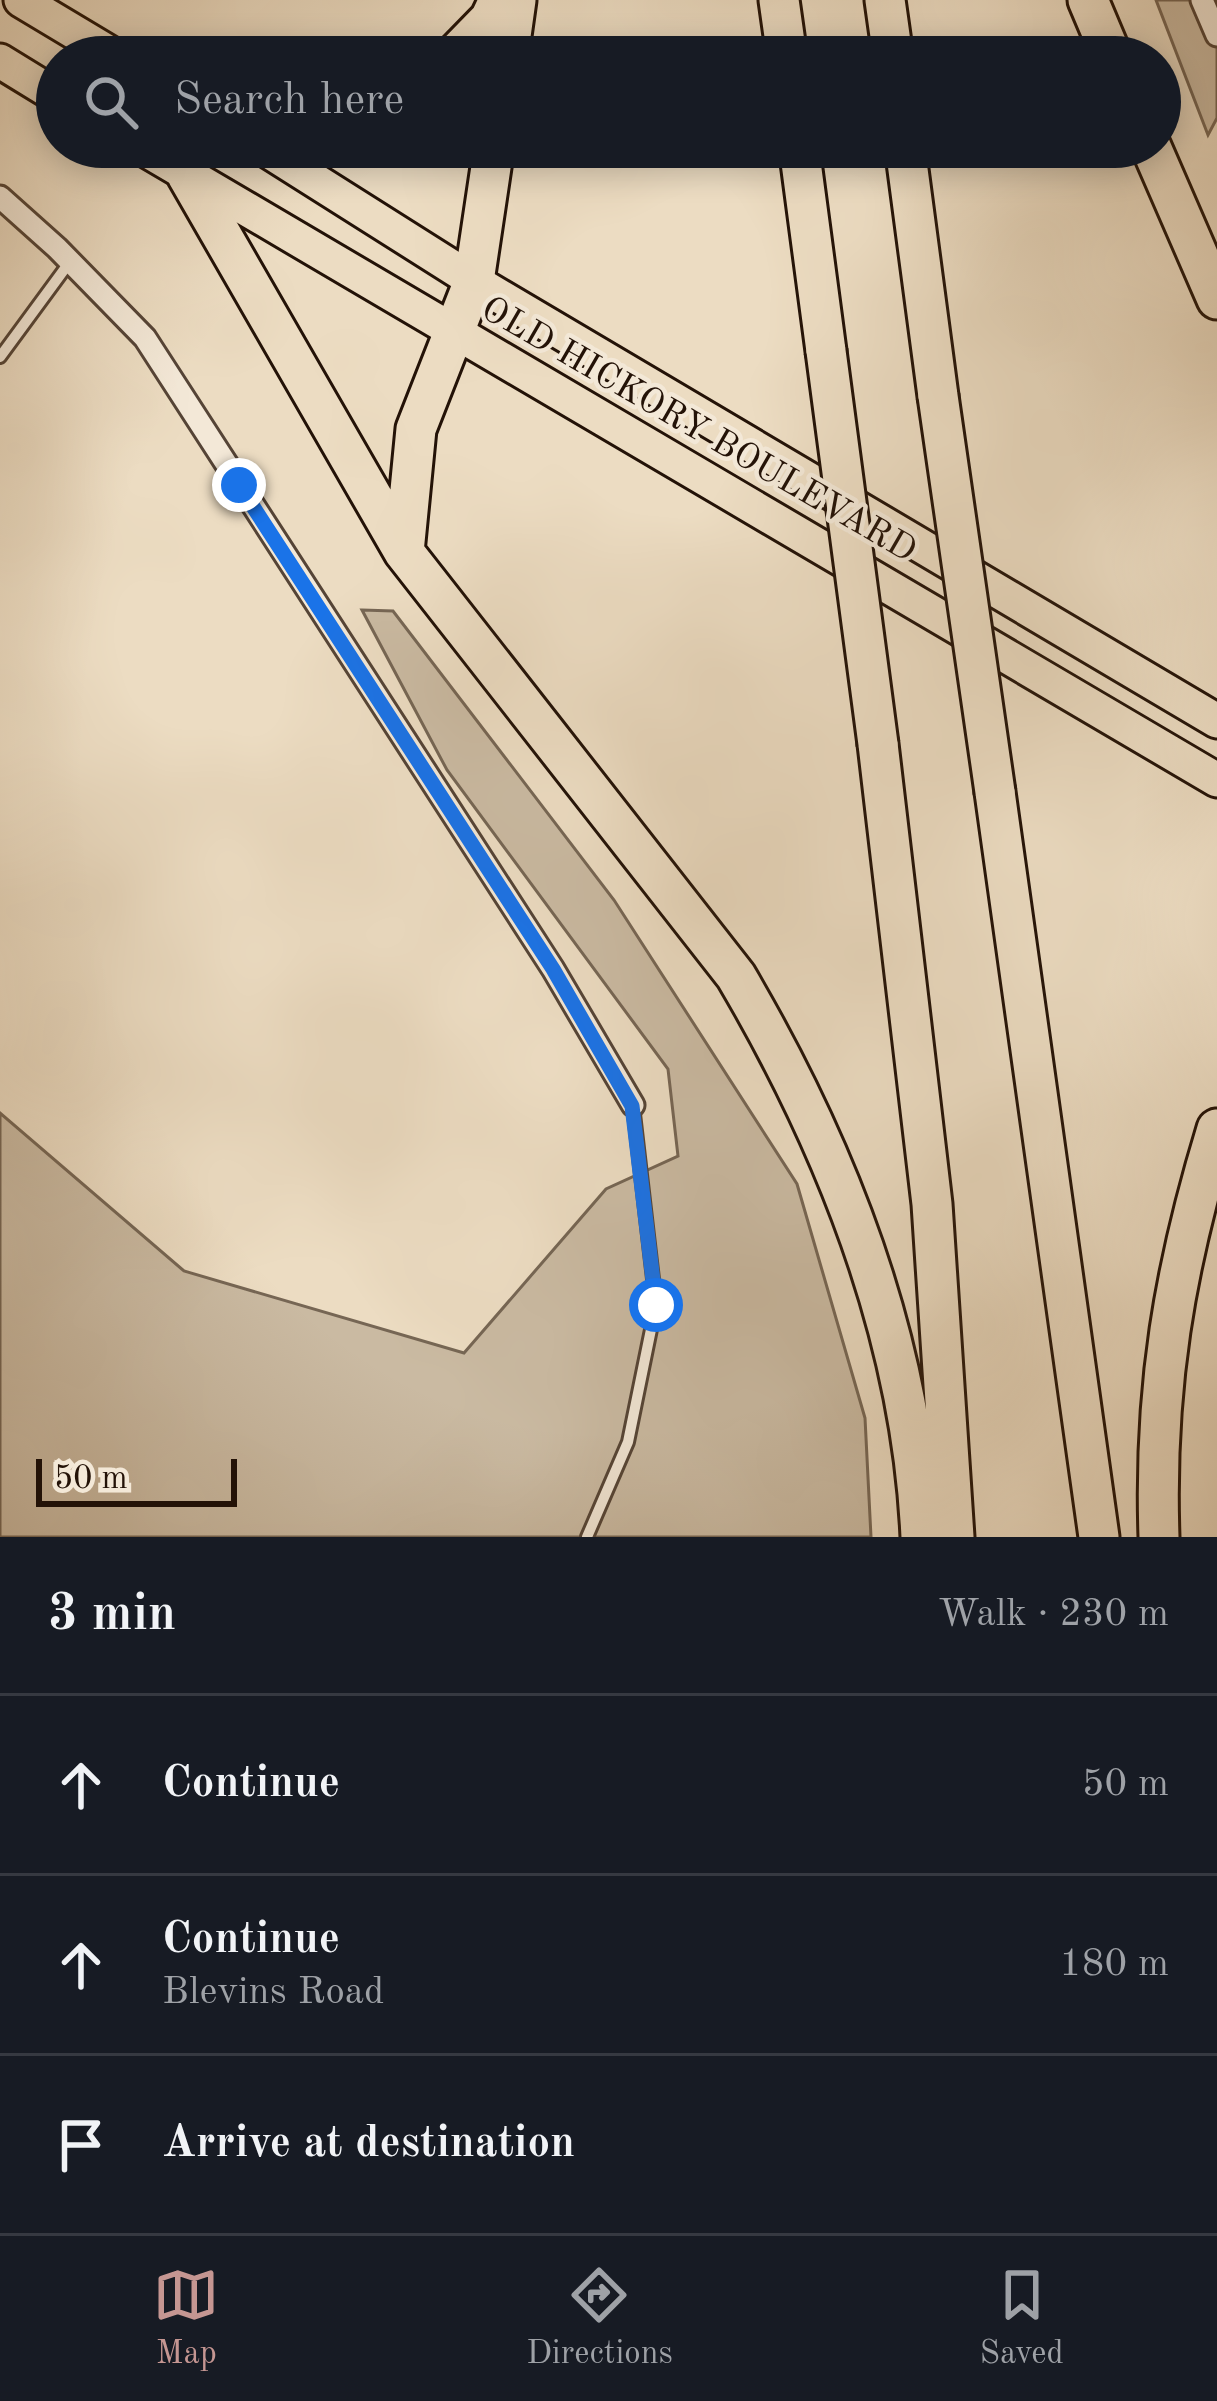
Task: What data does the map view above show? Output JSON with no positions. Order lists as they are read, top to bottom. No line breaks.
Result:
{"streets":{"main road":["OLD HICKORY BOULEVARD"]},"scale_bar":"50 m","page":{"search":"Search here","scale":"50 m","heading":["3 min","Walk · 230 m"],"list":[["Continue","50 m"],["Continue","Blevins Road","180 m"],"Arrive at destination"],"nav":["Map","Directions","Saved"]}}
